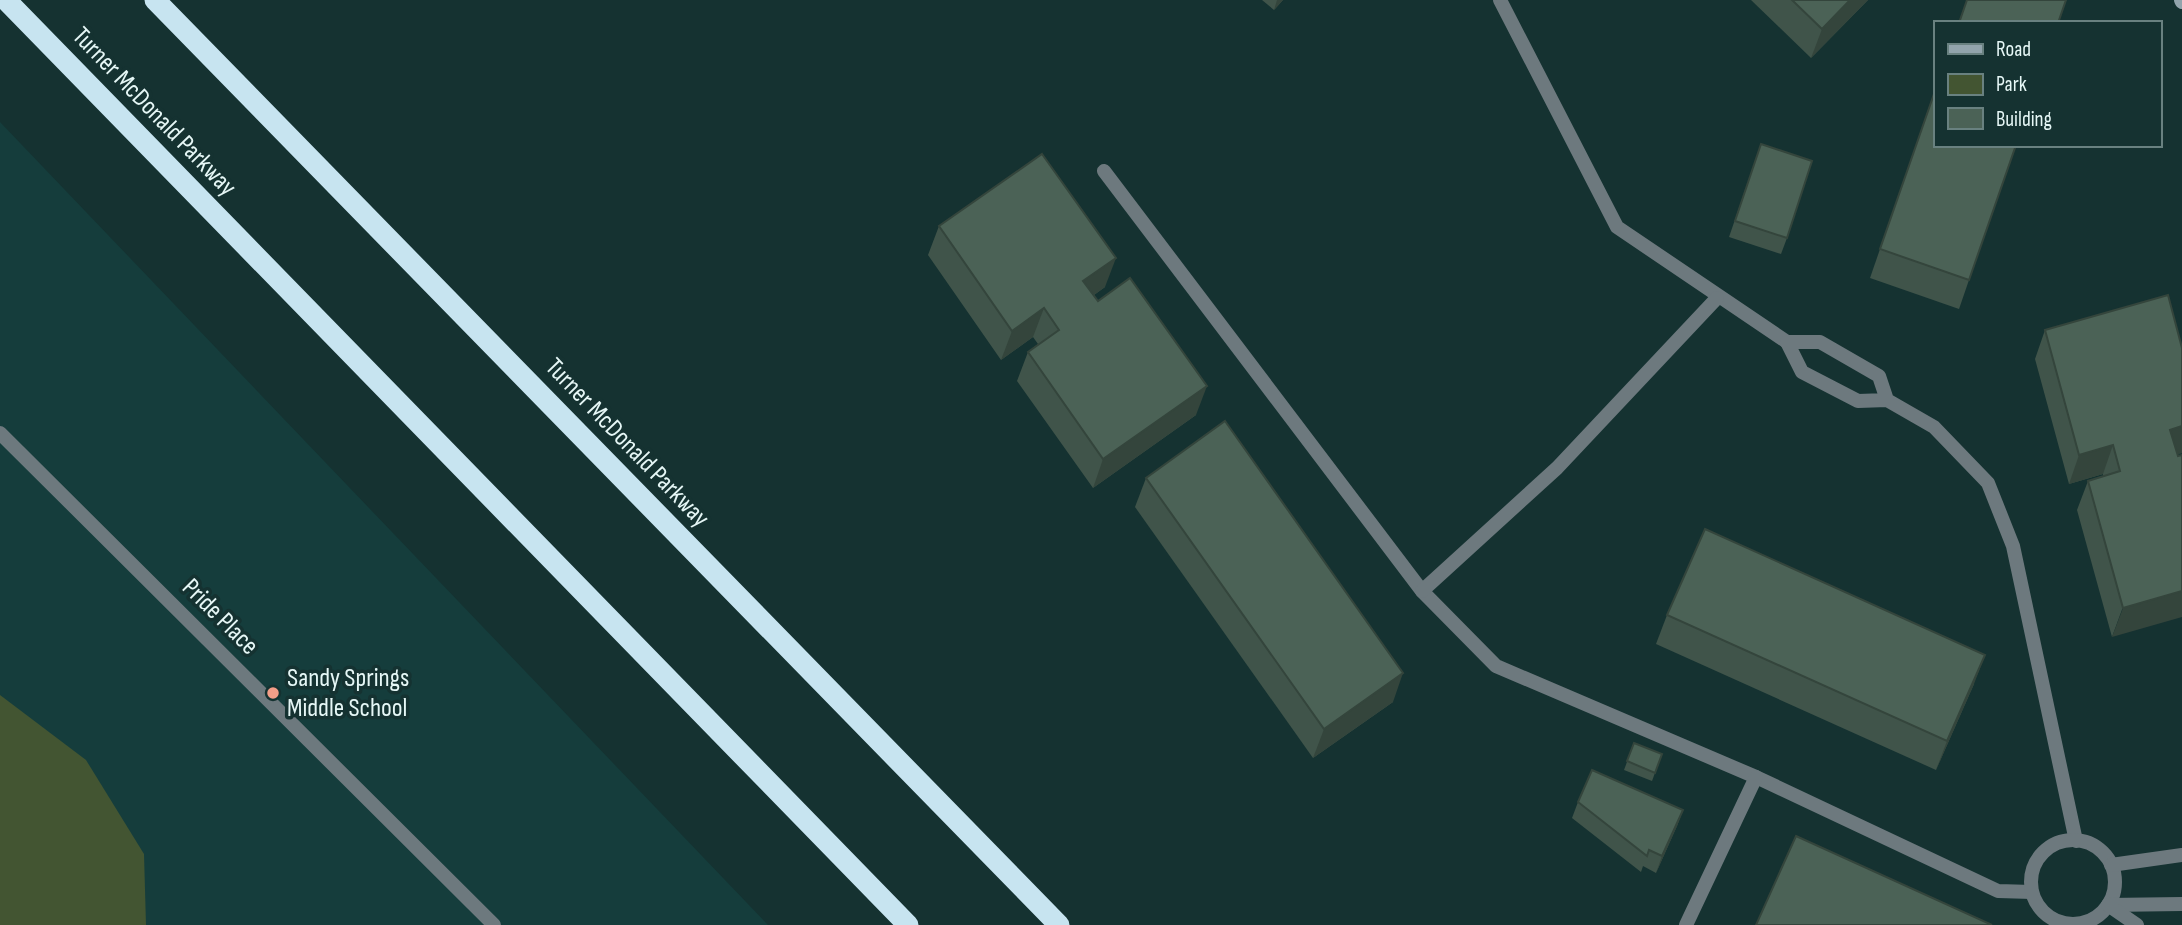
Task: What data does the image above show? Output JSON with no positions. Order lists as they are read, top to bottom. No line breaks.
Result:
{"streets":{"highway":["Turner McDonald Parkway"],"street":["Pride Place"]},"places":["Sandy Springs Middle School"],"legend":["Road","Park","Building"]}
